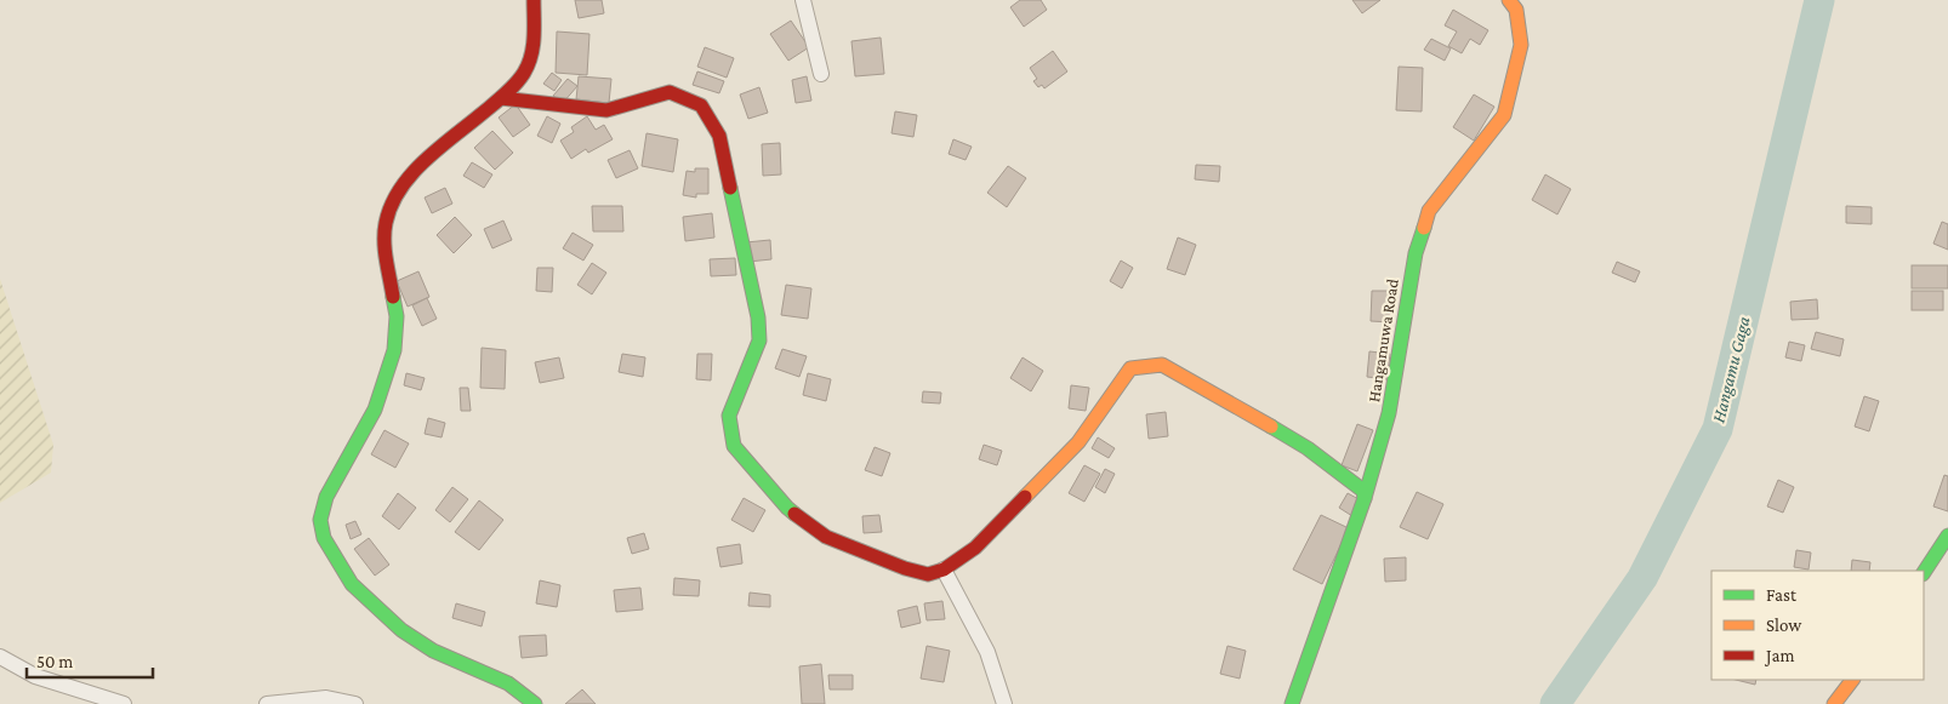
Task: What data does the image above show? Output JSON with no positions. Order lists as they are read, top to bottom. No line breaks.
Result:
{"streets":{"street":["Hangamuwa Road"]},"water":["Hangamu Gaga"],"legend":["Fast","Slow","Jam"],"scale_bar":"50 m"}
